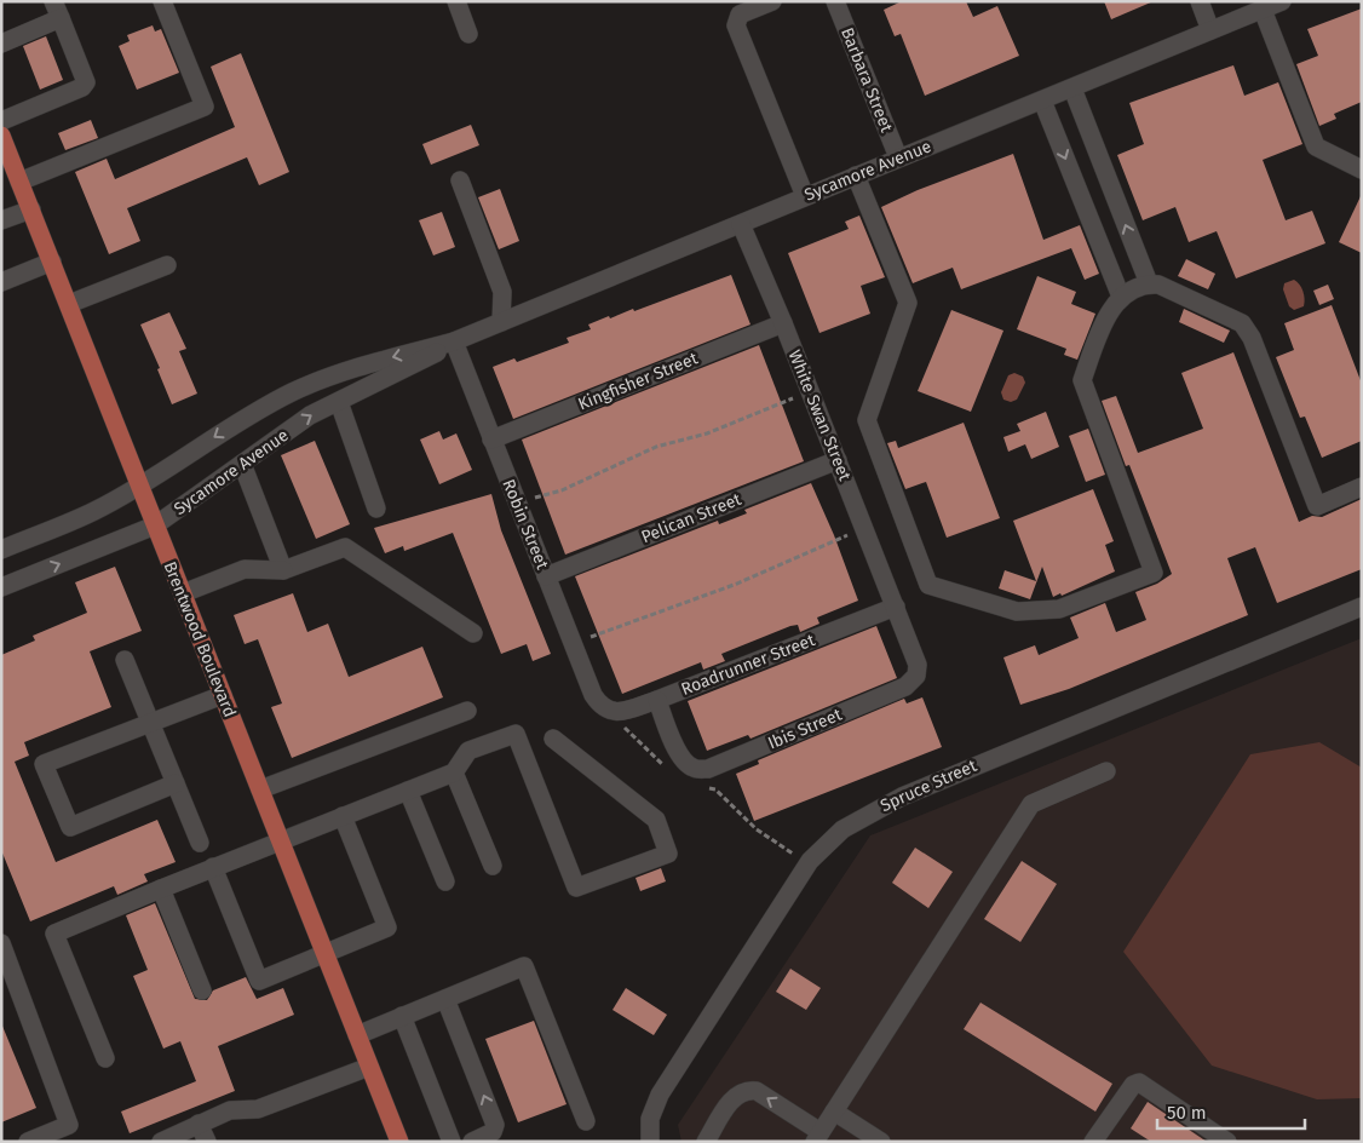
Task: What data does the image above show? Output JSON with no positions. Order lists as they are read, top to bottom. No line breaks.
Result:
{"streets":{"main road":["Brentwood Boulevard"],"street":["Barbara Street","Sycamore Avenue","Kingfisher Street","White Swan Street","Pelican Street","Robin Street","Roadrunner Street","Ibis Street","Spruce Street"]},"crossings":[["Barbara Street","Sycamore Avenue"],["Sycamore Avenue","White Swan Street"],["Sycamore Avenue","Robin Street"],["Sycamore Avenue","Brentwood Boulevard"],["Kingfisher Street","White Swan Street"],["Kingfisher Street","Robin Street"],["White Swan Street","Pelican Street"],["White Swan Street","Roadrunner Street"],["White Swan Street","Ibis Street"],["Pelican Street","Robin Street"],["Robin Street","Roadrunner Street"],["Roadrunner Street","Ibis Street"]],"scale_bar":"50 m"}
